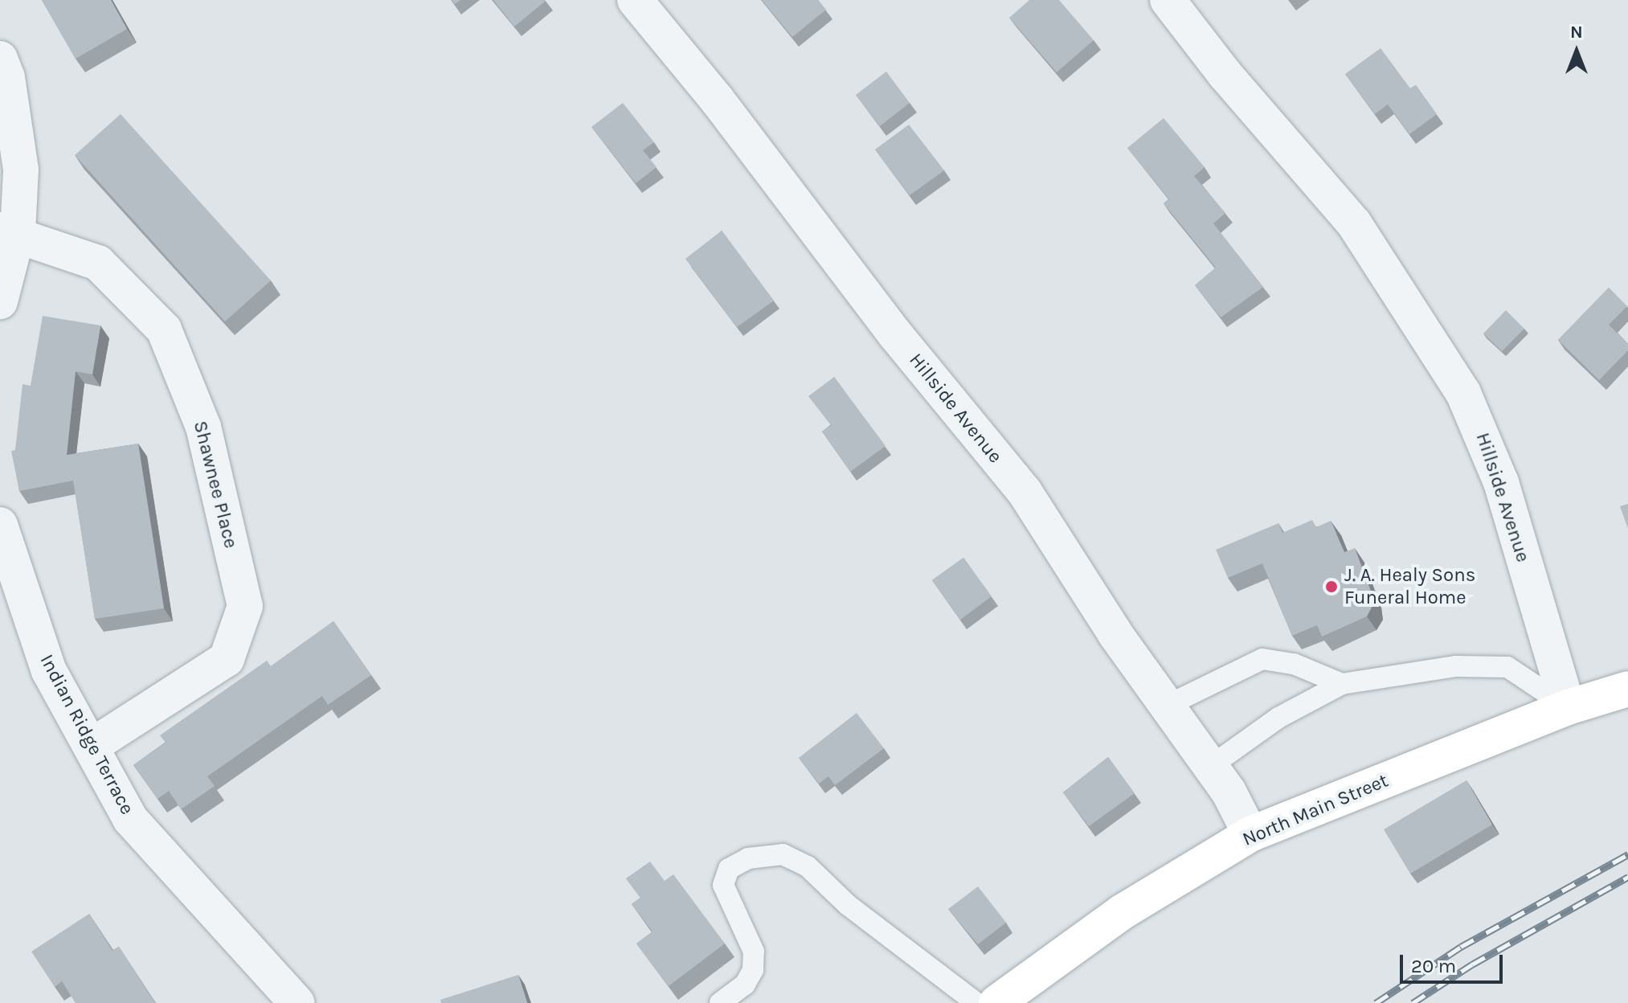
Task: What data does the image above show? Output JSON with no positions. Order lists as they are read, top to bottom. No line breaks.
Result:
{"streets":{"main road":["North Main Street"],"street":["Hillside Avenue","Shawnee Place","Indian Ridge Terrace"]},"crossings":[["Hillside Avenue","North Main Street"],["Shawnee Place","Indian Ridge Terrace"]],"places":["J. A. Healy Sons Funeral Home"],"scale_bar":"20 m","north":"top"}
